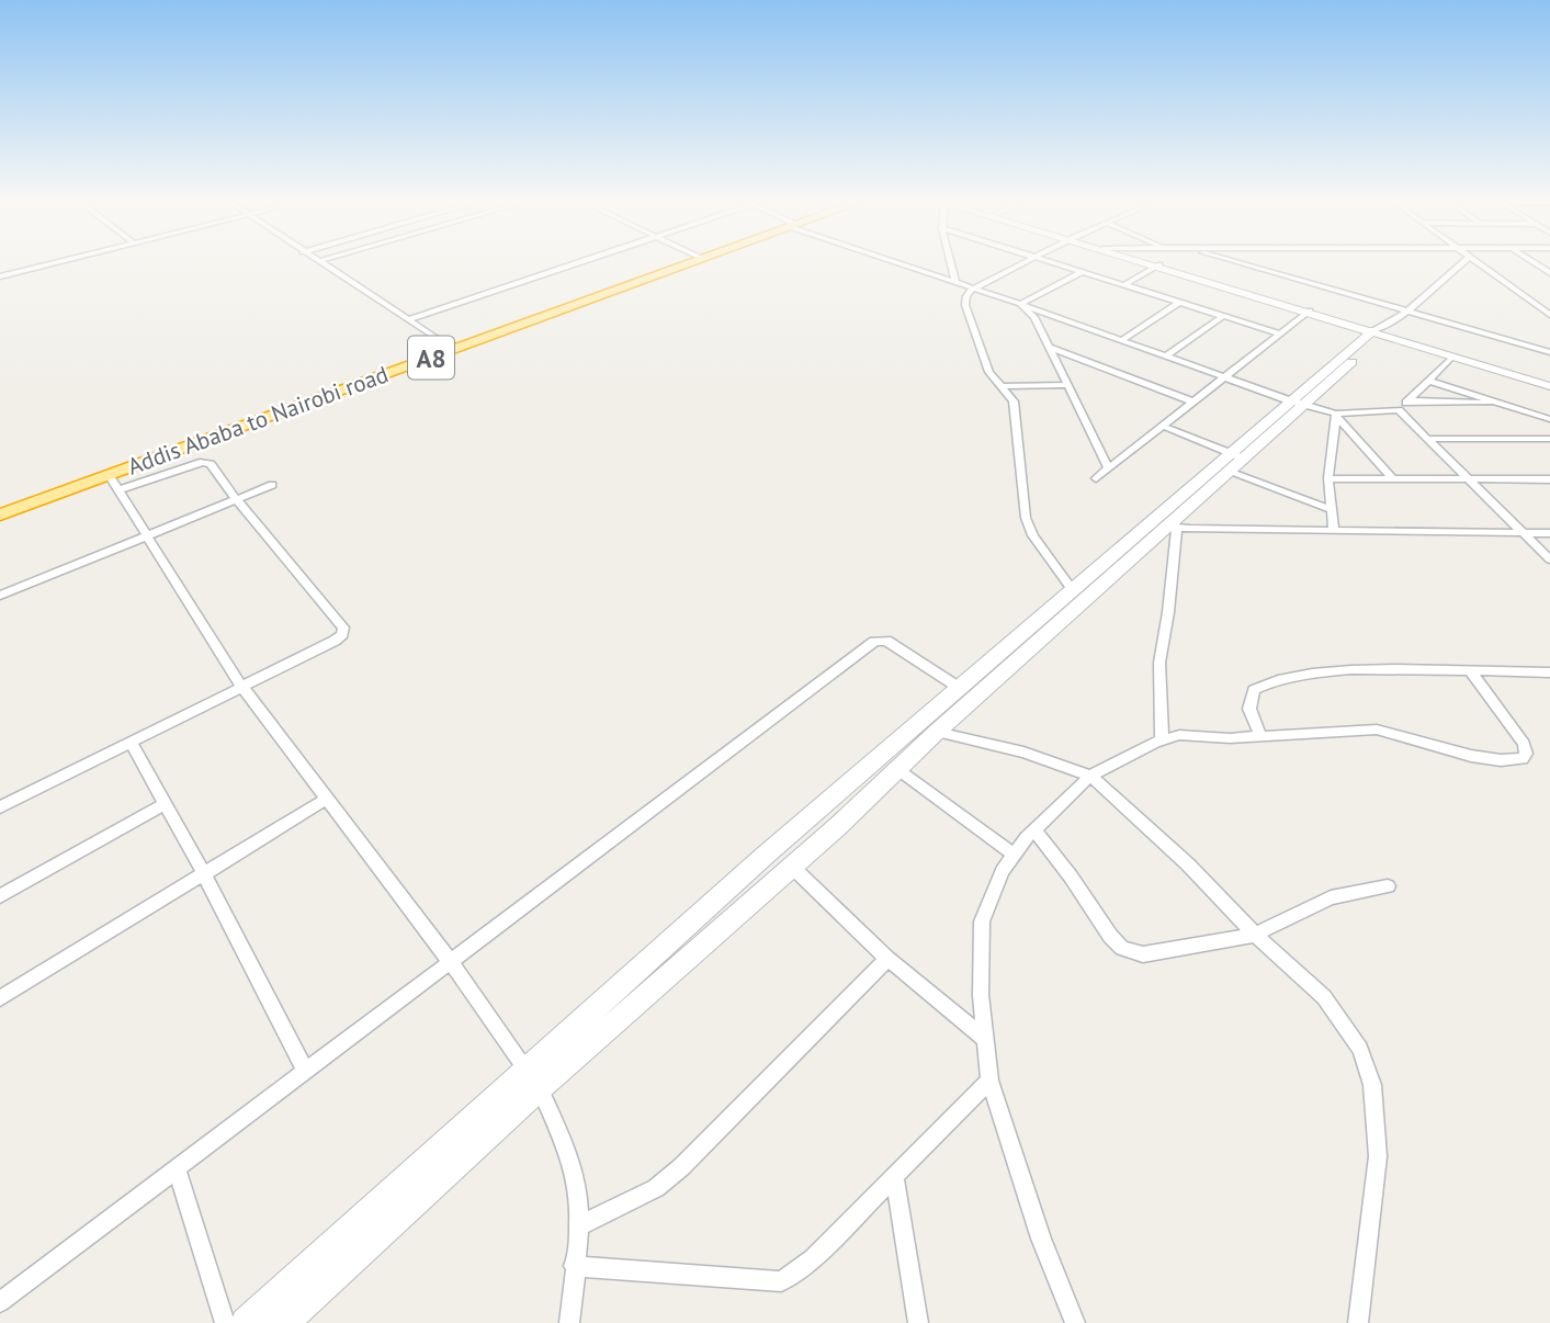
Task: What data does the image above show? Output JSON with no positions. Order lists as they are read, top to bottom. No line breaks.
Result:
{"streets":{"highway":["A8","Addis Ababa to Nairobi road"]}}
